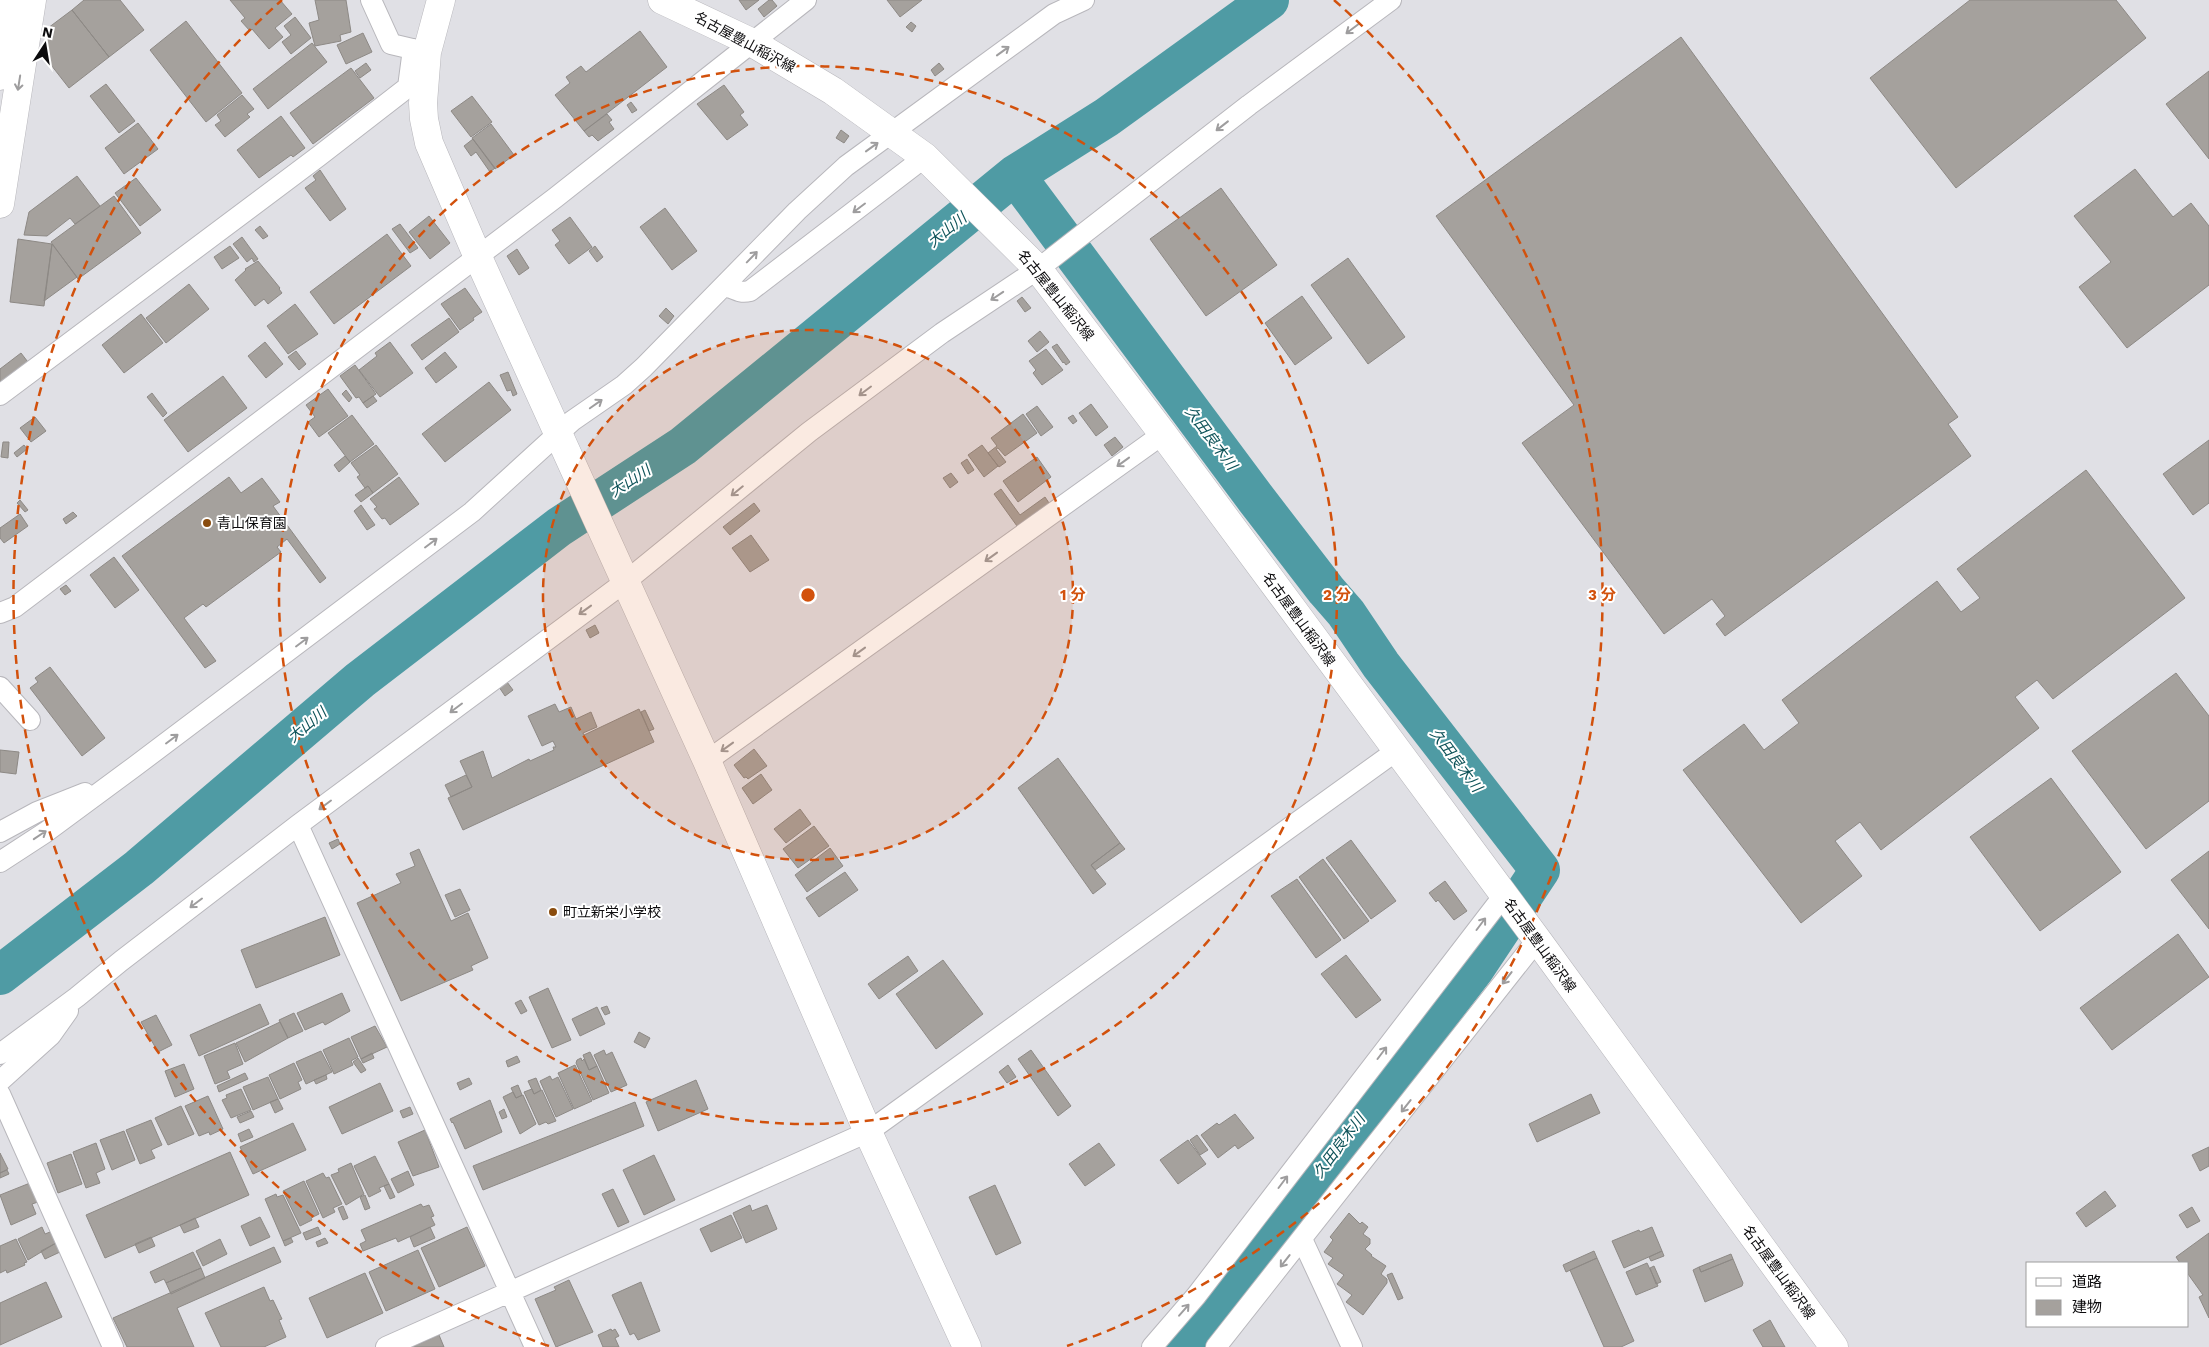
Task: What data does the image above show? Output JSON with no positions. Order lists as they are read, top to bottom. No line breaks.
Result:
{"streets":{"main road":["名古屋豊山稲沢線"]},"water":["大山川","久田良木川"],"places":["青山保育園","町立新栄小学校"],"legend":["道路","建物"],"north":"top","rings":["1 分","2 分","3 分"]}
